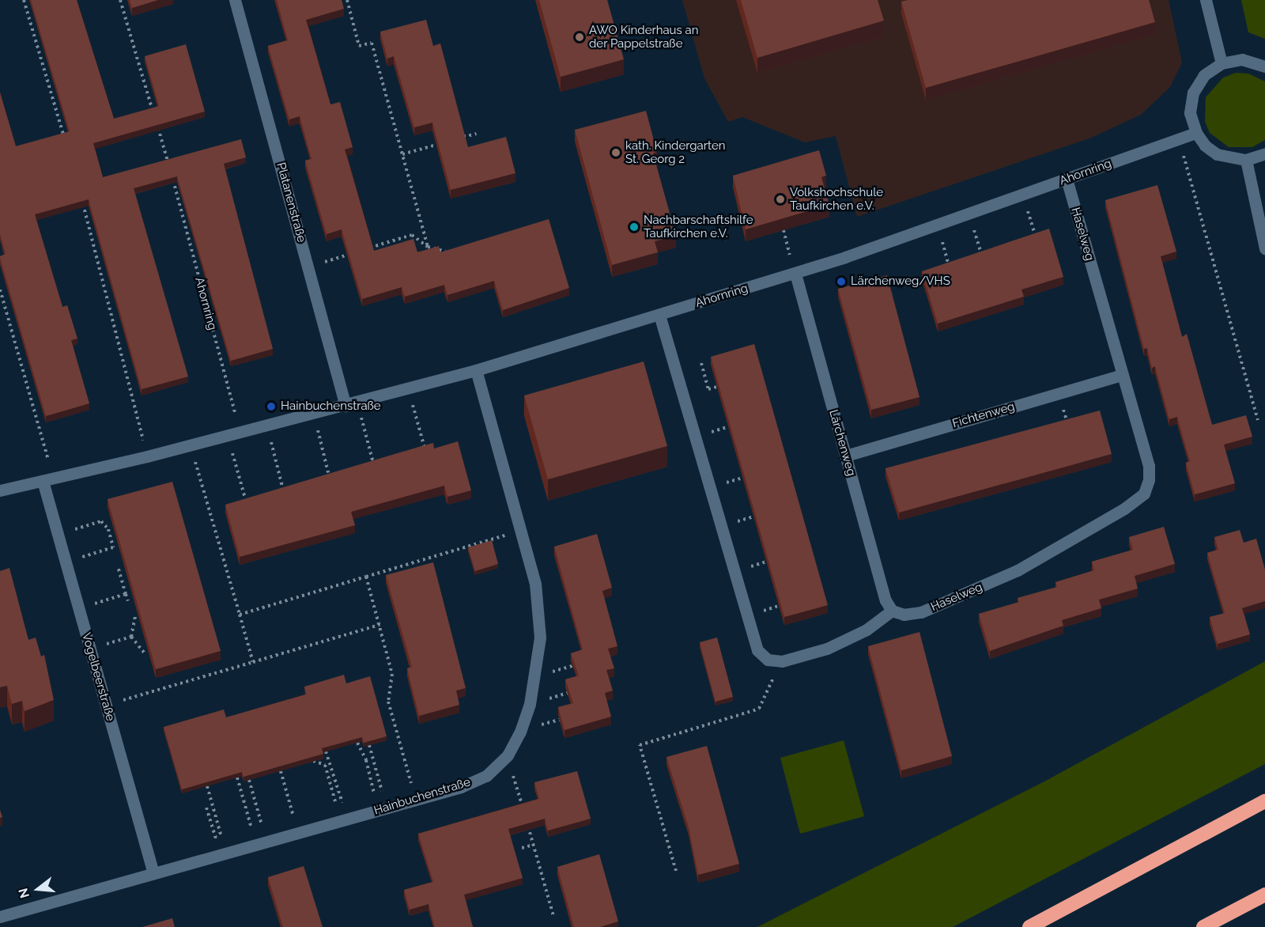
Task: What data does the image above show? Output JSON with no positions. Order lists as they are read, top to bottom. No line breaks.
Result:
{"streets":{"street":["Ahornring","Platanenstraße","Haselweg","Fichtenweg","Lärchenweg","Vogelbeerstraße","Hainbuchenstraße"]},"crossings":[["Ahornring","Platanenstraße"],["Ahornring","Haselweg"],["Ahornring","Lärchenweg"],["Ahornring","Vogelbeerstraße"],["Ahornring","Hainbuchenstraße"],["Haselweg","Fichtenweg"],["Haselweg","Lärchenweg"],["Fichtenweg","Lärchenweg"],["Vogelbeerstraße","Hainbuchenstraße"]],"places":["AWO Kinderhaus an der Pappelstraße","kath. Kindergarten St. Georg 2","Volkshochschule Taufkirchen e.V.","Nachbarschaftshilfe Taufkirchen e.V.","Lärchenweg/VHS","Hainbuchenstraße"],"north":"left"}
